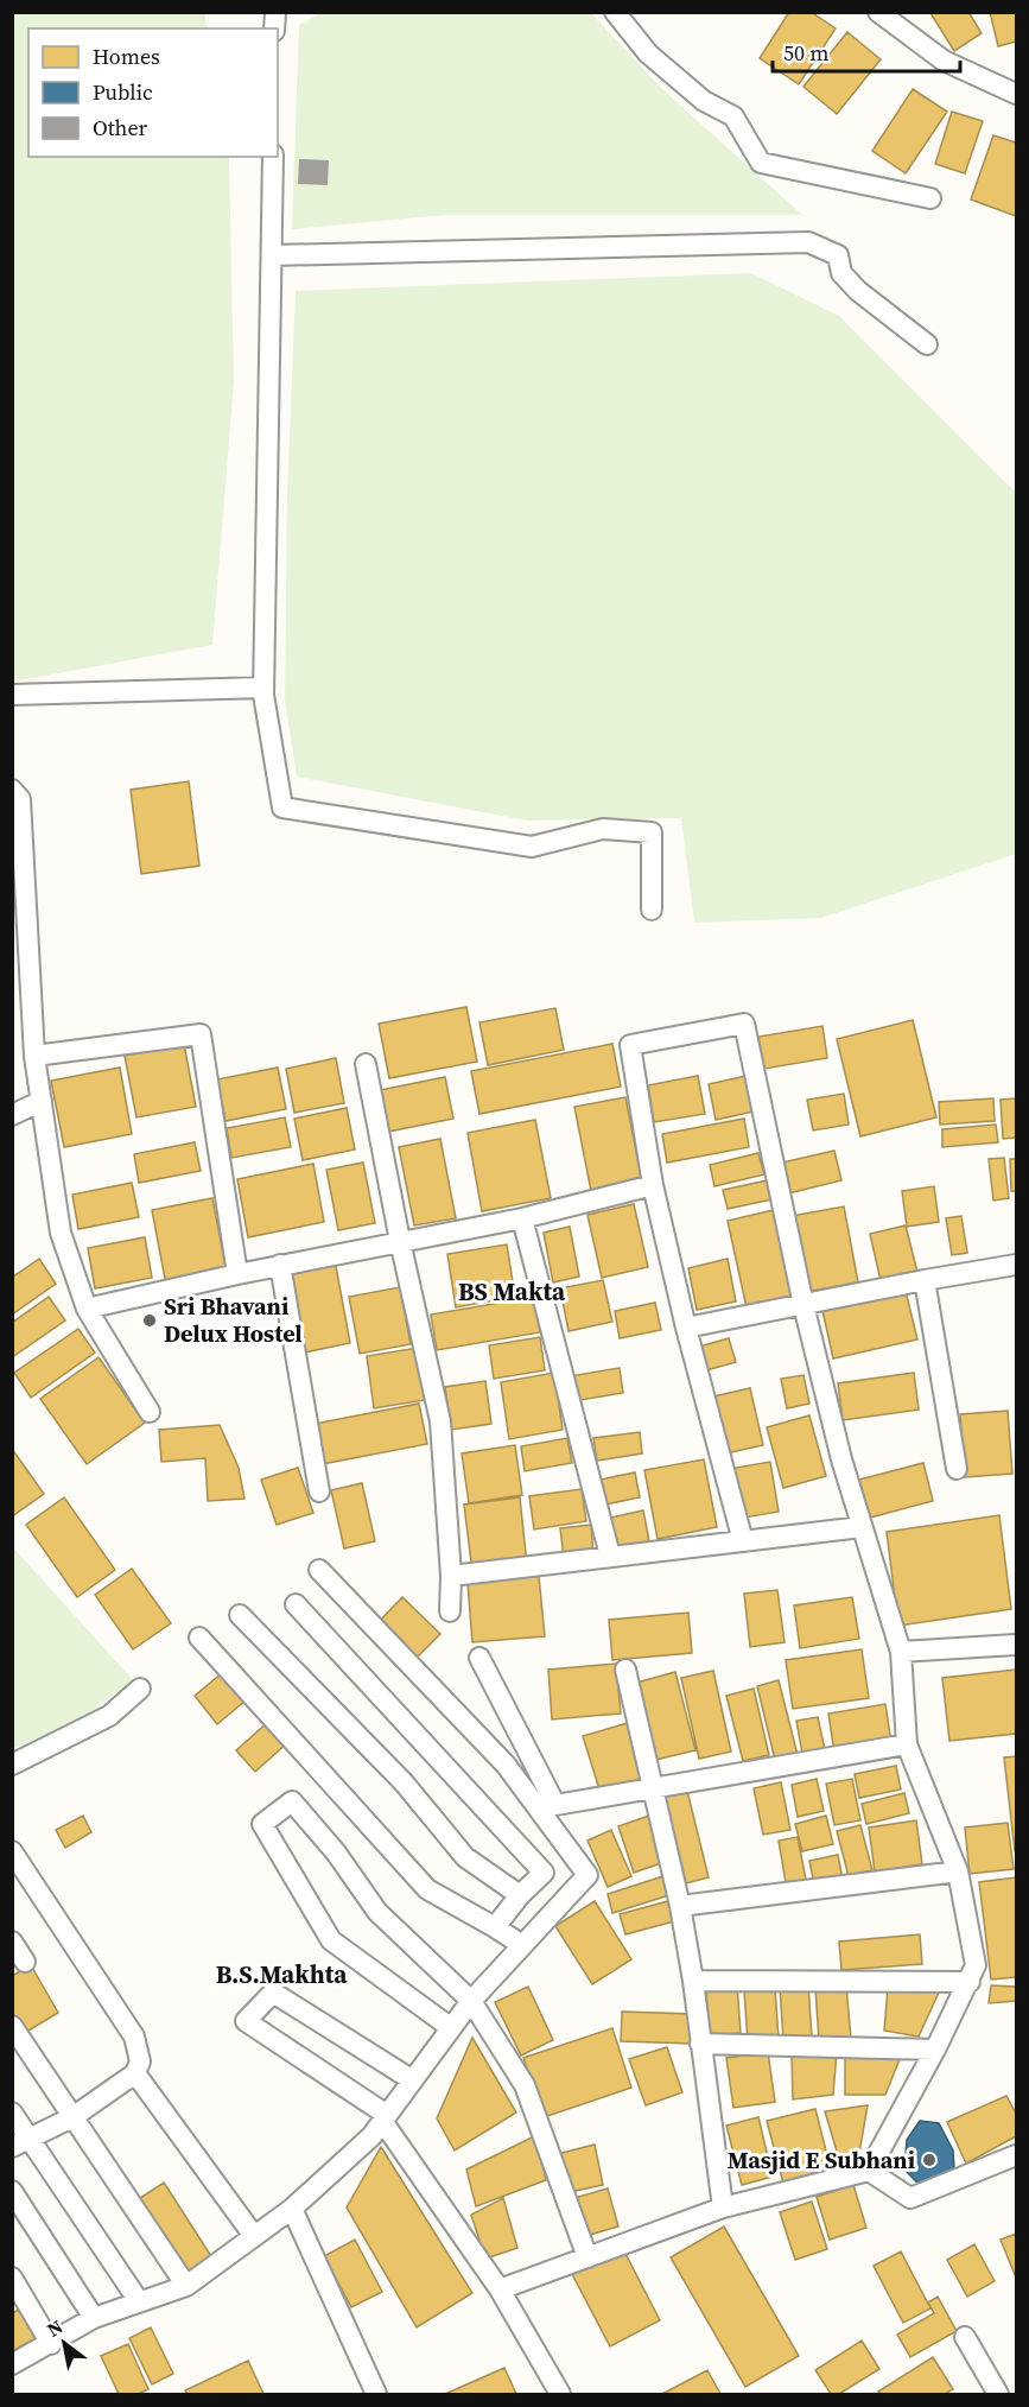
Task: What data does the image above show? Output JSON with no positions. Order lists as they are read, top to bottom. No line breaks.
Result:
{"districts":["BS Makta","B.S.Makhta"],"places":["Sri Bhavani Delux Hostel","Masjid E Subhani"],"legend":["Homes","Public","Other"],"scale_bar":"50 m","north":"top left"}
